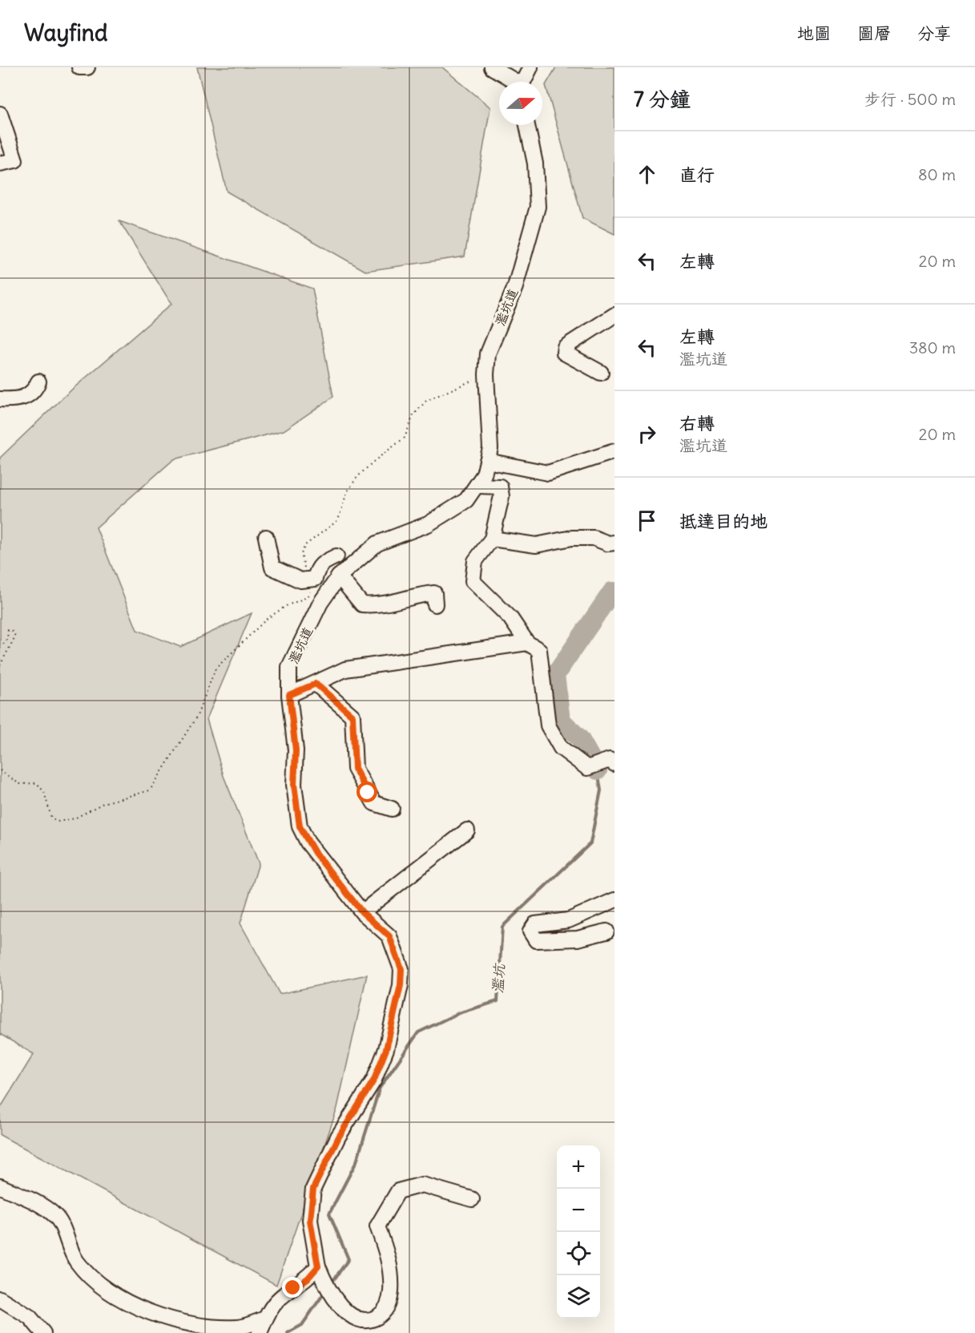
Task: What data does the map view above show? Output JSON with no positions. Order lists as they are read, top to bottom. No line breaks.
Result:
{"streets":{"street":["濫坑道"]},"water":["濫坑"],"north":"right","page":{"header":"Wayfind","nav":["地圖","圖層","分享"],"heading":["7 分鐘","步行 · 500 m"],"list":[["直行","80 m"],["左轉","20 m"],["左轉","濫坑道","380 m"],["右轉","濫坑道","20 m"],"抵達目的地"],"map_buttons":["+","−"]}}
